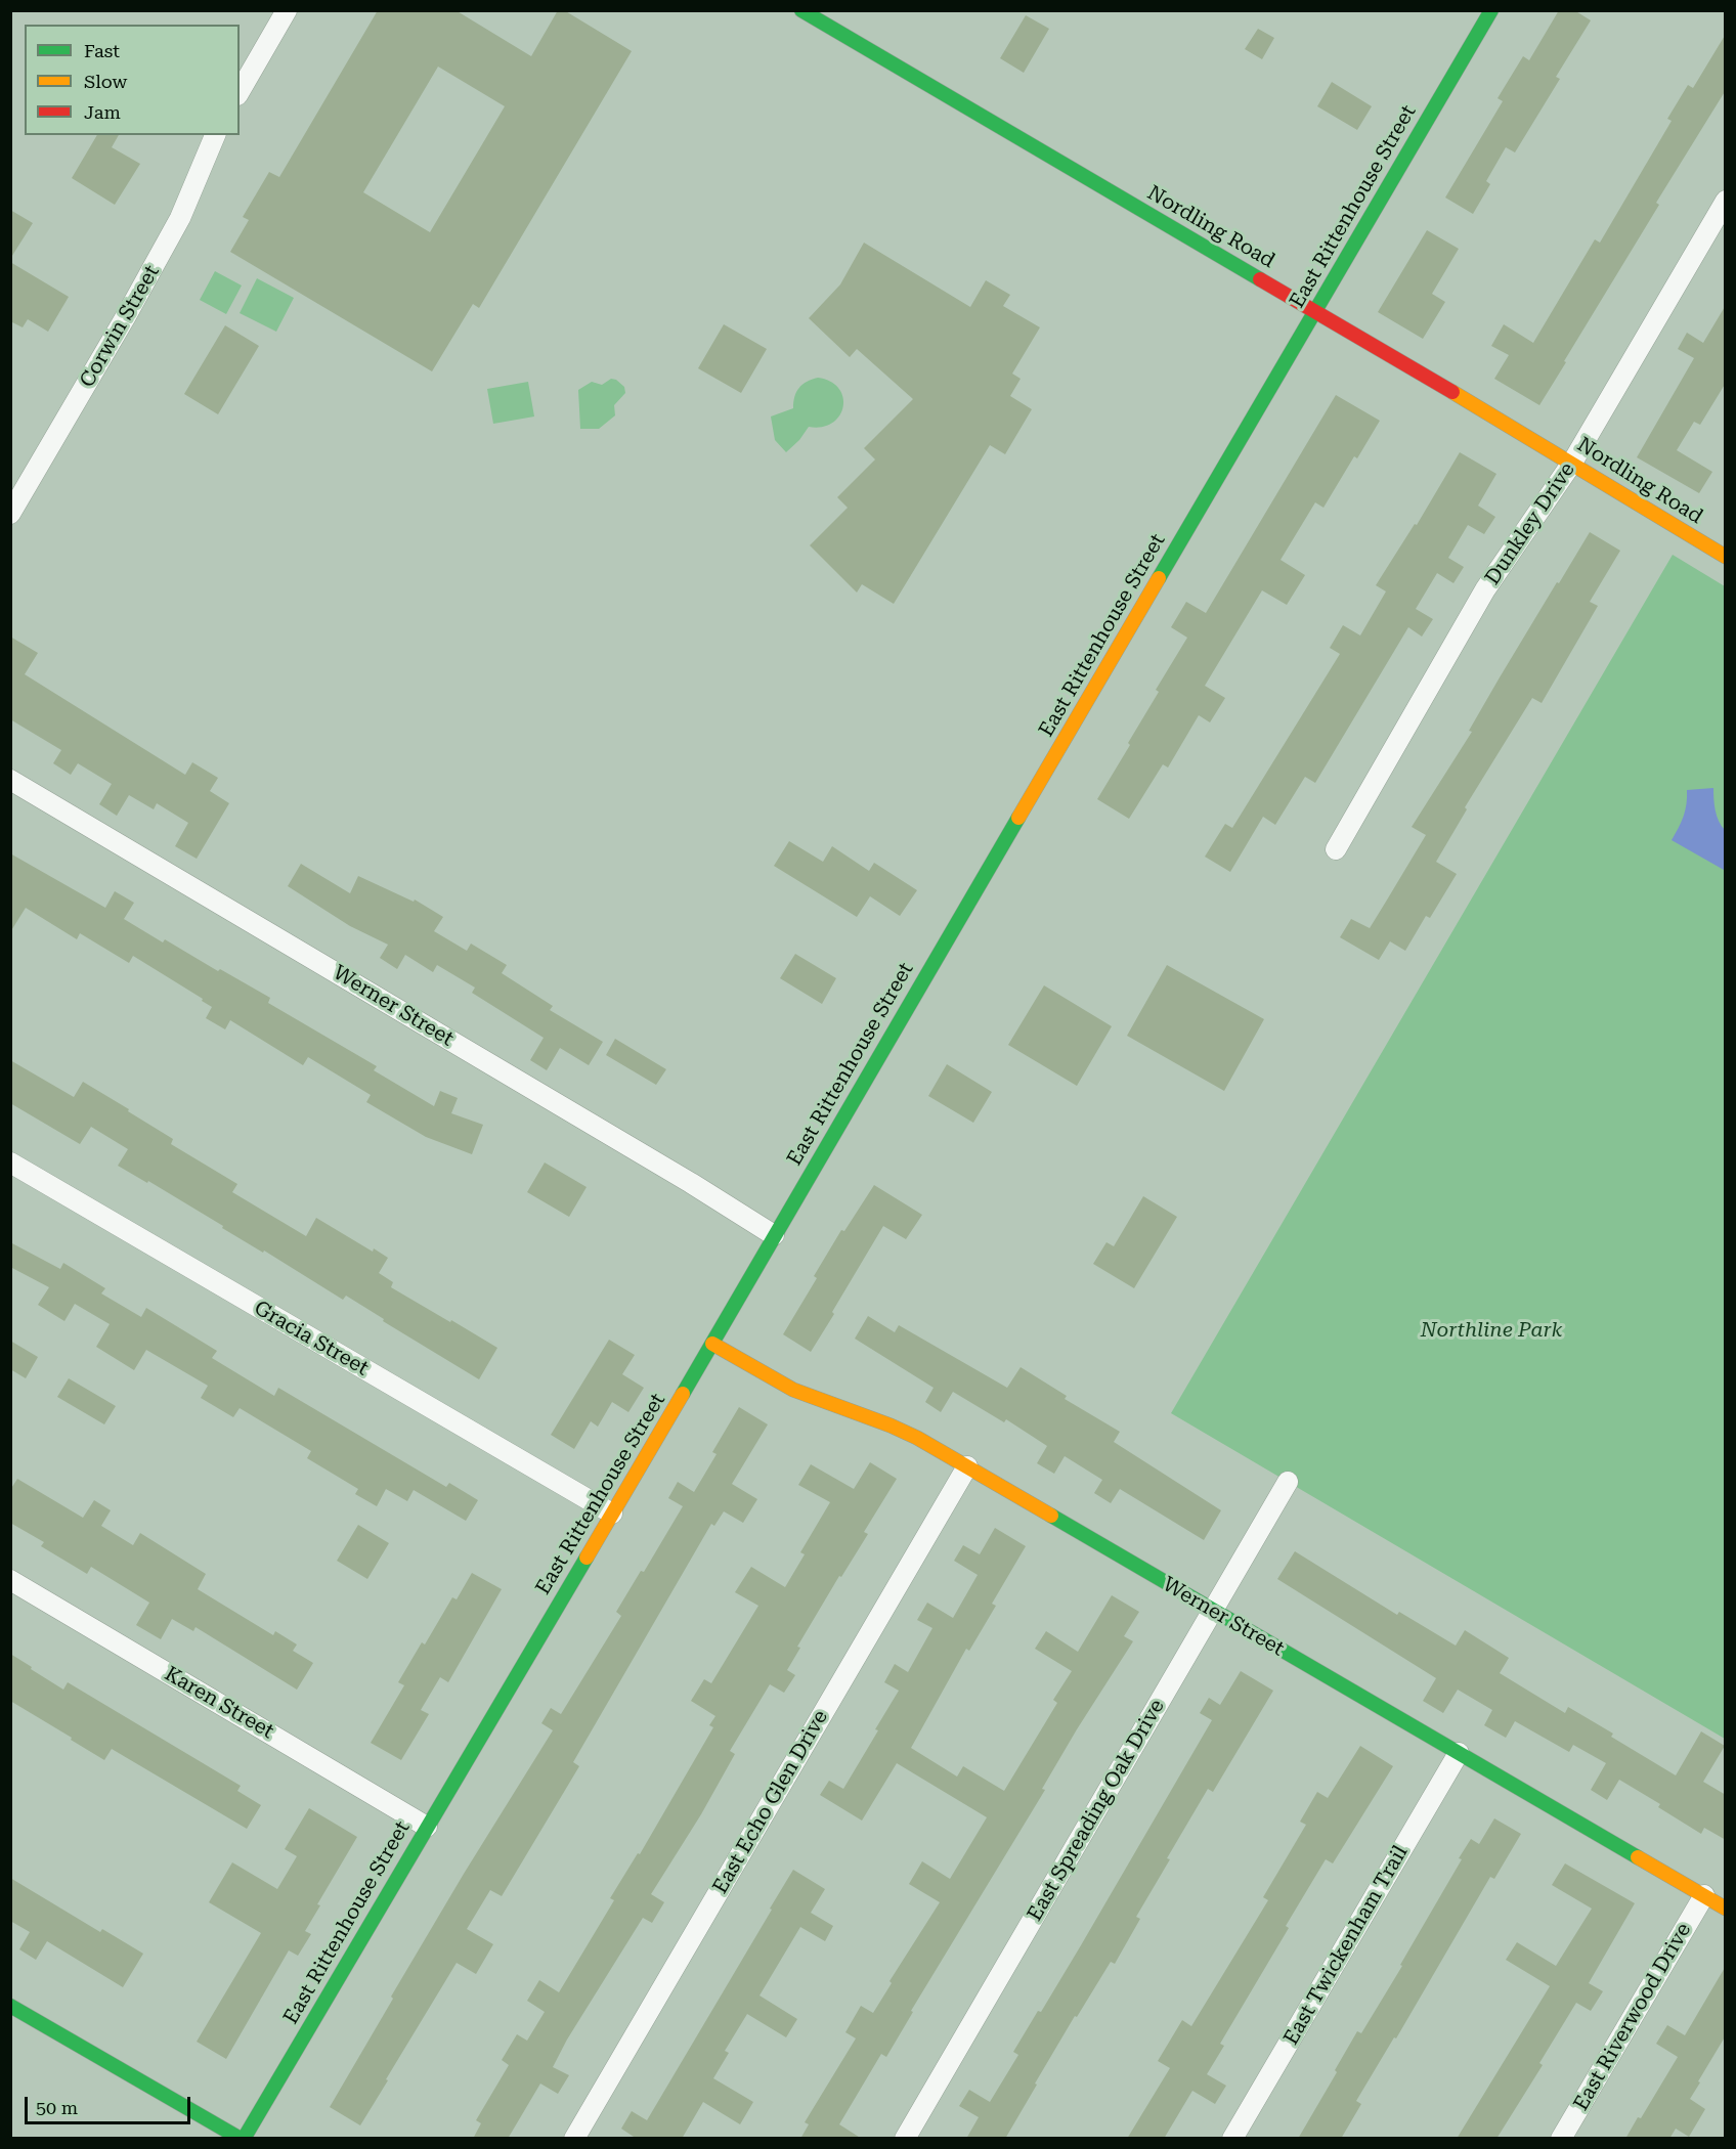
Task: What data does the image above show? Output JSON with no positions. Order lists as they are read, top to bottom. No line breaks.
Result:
{"streets":{"street":["East Rittenhouse Street","Nordling Road","Corwin Street","Dunkley Drive","Werner Street","Gracia Street","Karen Street","East Echo Glen Drive","East Spreading Oak Drive","East Twickenham Trail","East Riverwood Drive"]},"crossings":[["East Rittenhouse Street","Nordling Road"],["East Rittenhouse Street","Werner Street"],["East Rittenhouse Street","Gracia Street"],["East Rittenhouse Street","Karen Street"],["Nordling Road","Dunkley Drive"],["Werner Street","East Echo Glen Drive"],["Werner Street","East Spreading Oak Drive"],["Werner Street","East Twickenham Trail"],["Werner Street","East Riverwood Drive"]],"parks":["Northline Park"],"legend":["Fast","Slow","Jam"],"scale_bar":"50 m"}
